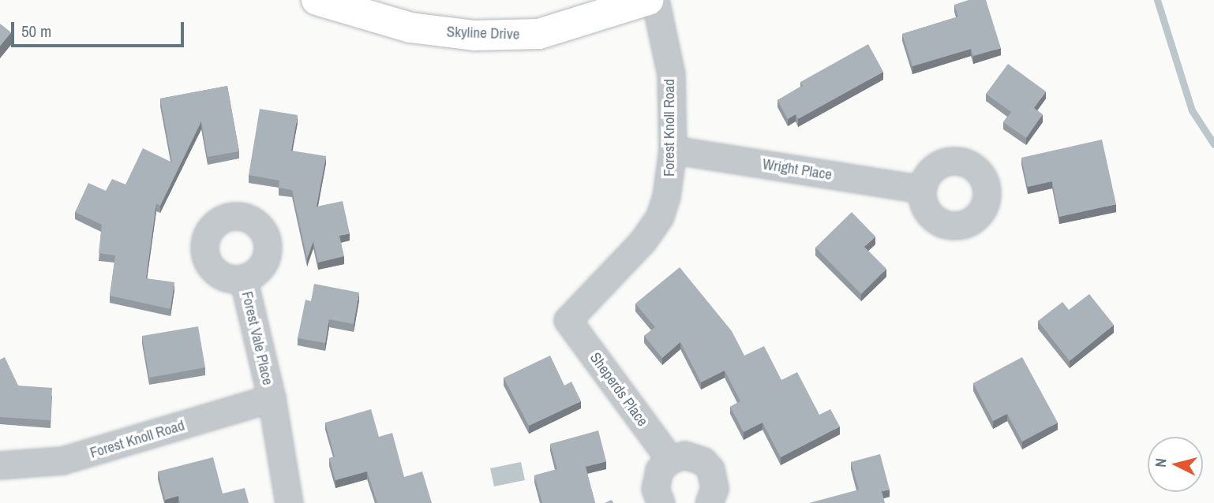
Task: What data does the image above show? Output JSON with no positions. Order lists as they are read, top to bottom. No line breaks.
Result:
{"streets":{"street":["Skyline Drive","Forest Knoll Road","Wright Place","Forest Vale Place","Sheperds Place"]},"crossings":[["Forest Knoll Road","Wright Place"],["Forest Knoll Road","Forest Vale Place"],["Forest Knoll Road","Sheperds Place"]],"scale_bar":"50 m","north":"left"}
